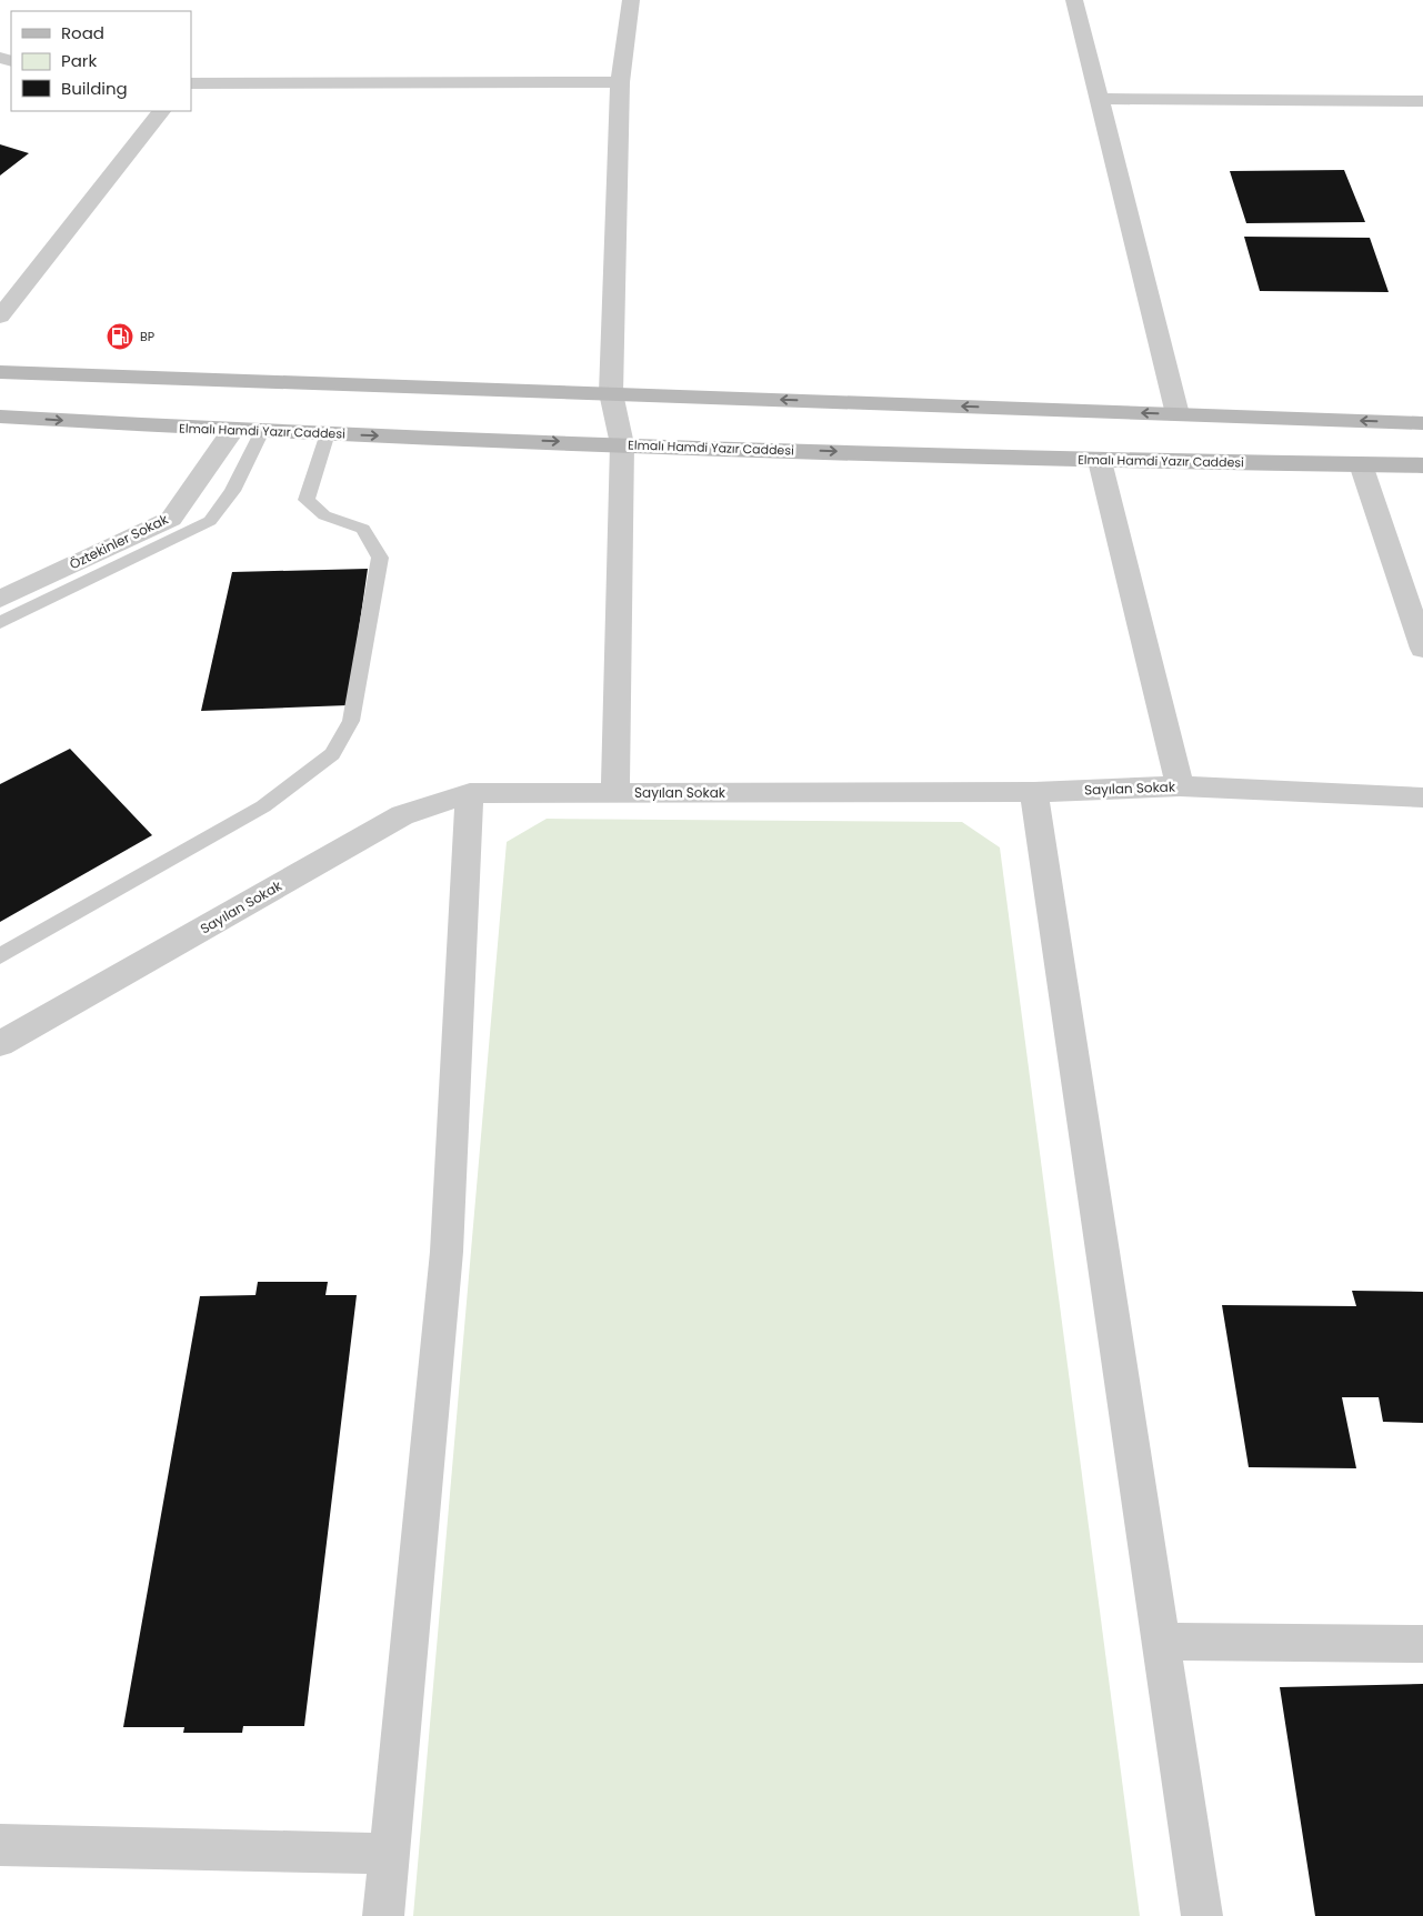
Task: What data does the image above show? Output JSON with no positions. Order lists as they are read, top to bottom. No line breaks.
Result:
{"streets":{"main road":["Elmalı Hamdi Yazır Caddesi"],"street":["Öztekinler Sokak","Sayılan Sokak"]},"crossings":[["Elmalı Hamdi Yazır Caddesi","Öztekinler Sokak"]],"places":{"fuel station":["BP"]},"legend":["Road","Park","Building"]}
